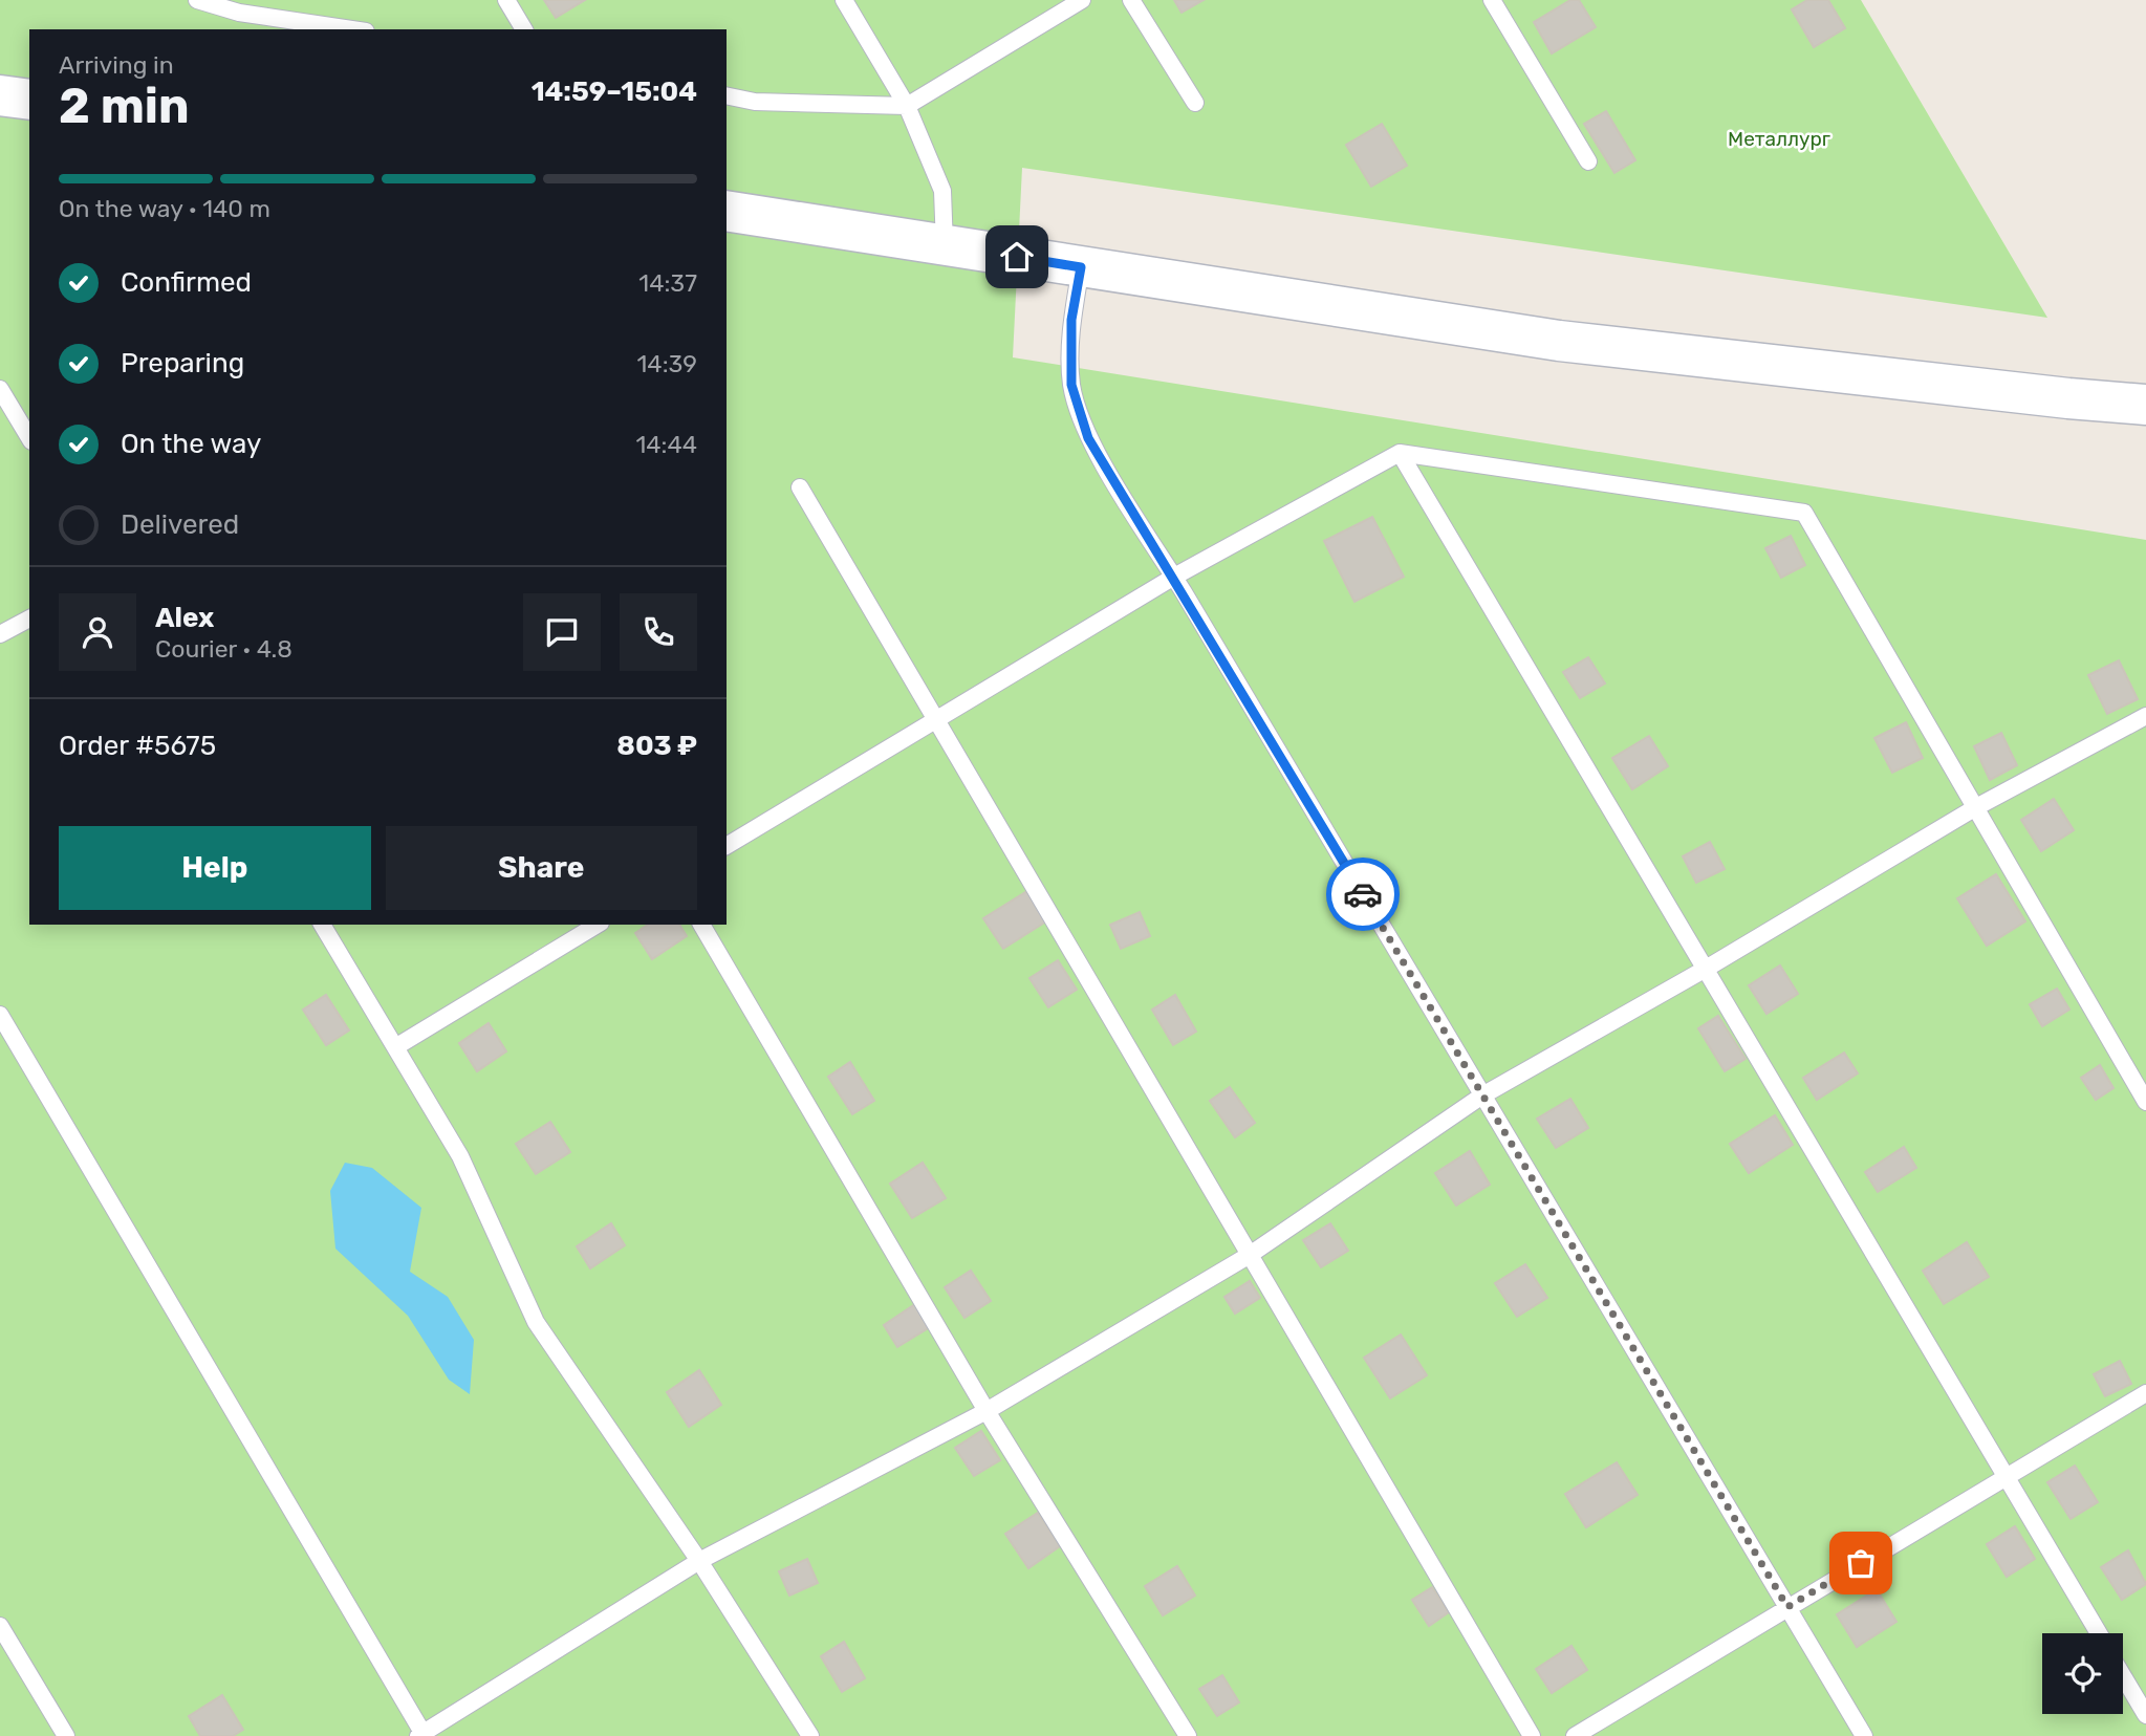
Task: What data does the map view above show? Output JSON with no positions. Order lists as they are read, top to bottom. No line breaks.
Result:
{"parks":["Металлург"],"page":{"heading":["2 min","Arriving in","14:59–15:04"],"panel":["Alex","Courier · 4.8","Order #5675","803 ₽"],"bar":"On the way · 140 m","list":[["Confirmed","14:37"],["Preparing","14:39"],["On the way","14:44"],"Delivered"],"buttons":["Help","Share"]}}
